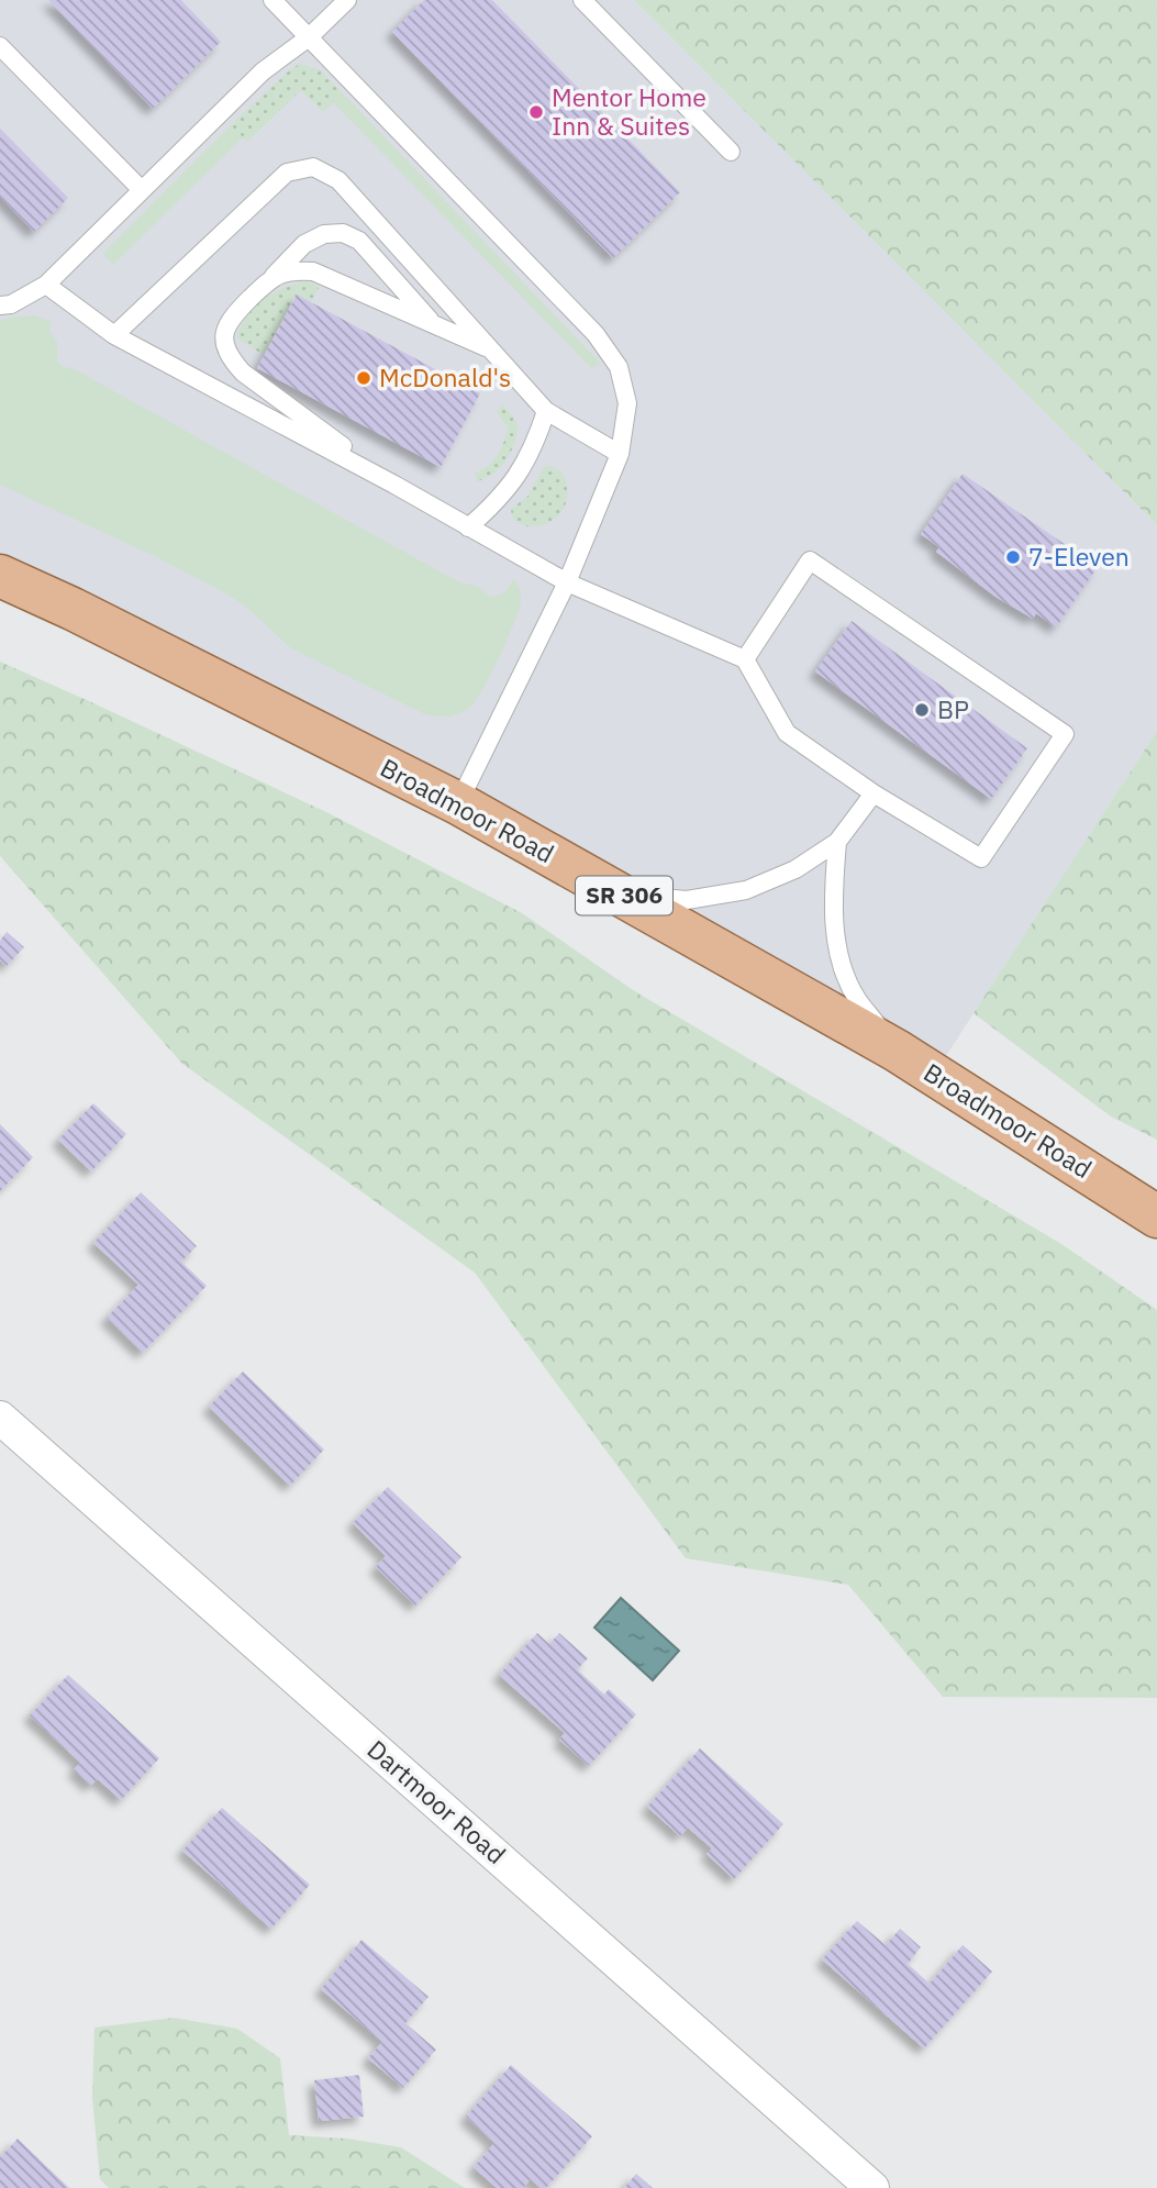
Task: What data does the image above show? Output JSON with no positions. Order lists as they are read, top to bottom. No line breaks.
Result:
{"streets":{"main road":["Broadmoor Road","SR 306"],"street":["Dartmoor Road"]},"places":["Mentor Home Inn & Suites","McDonald's","7-Eleven","BP"]}
